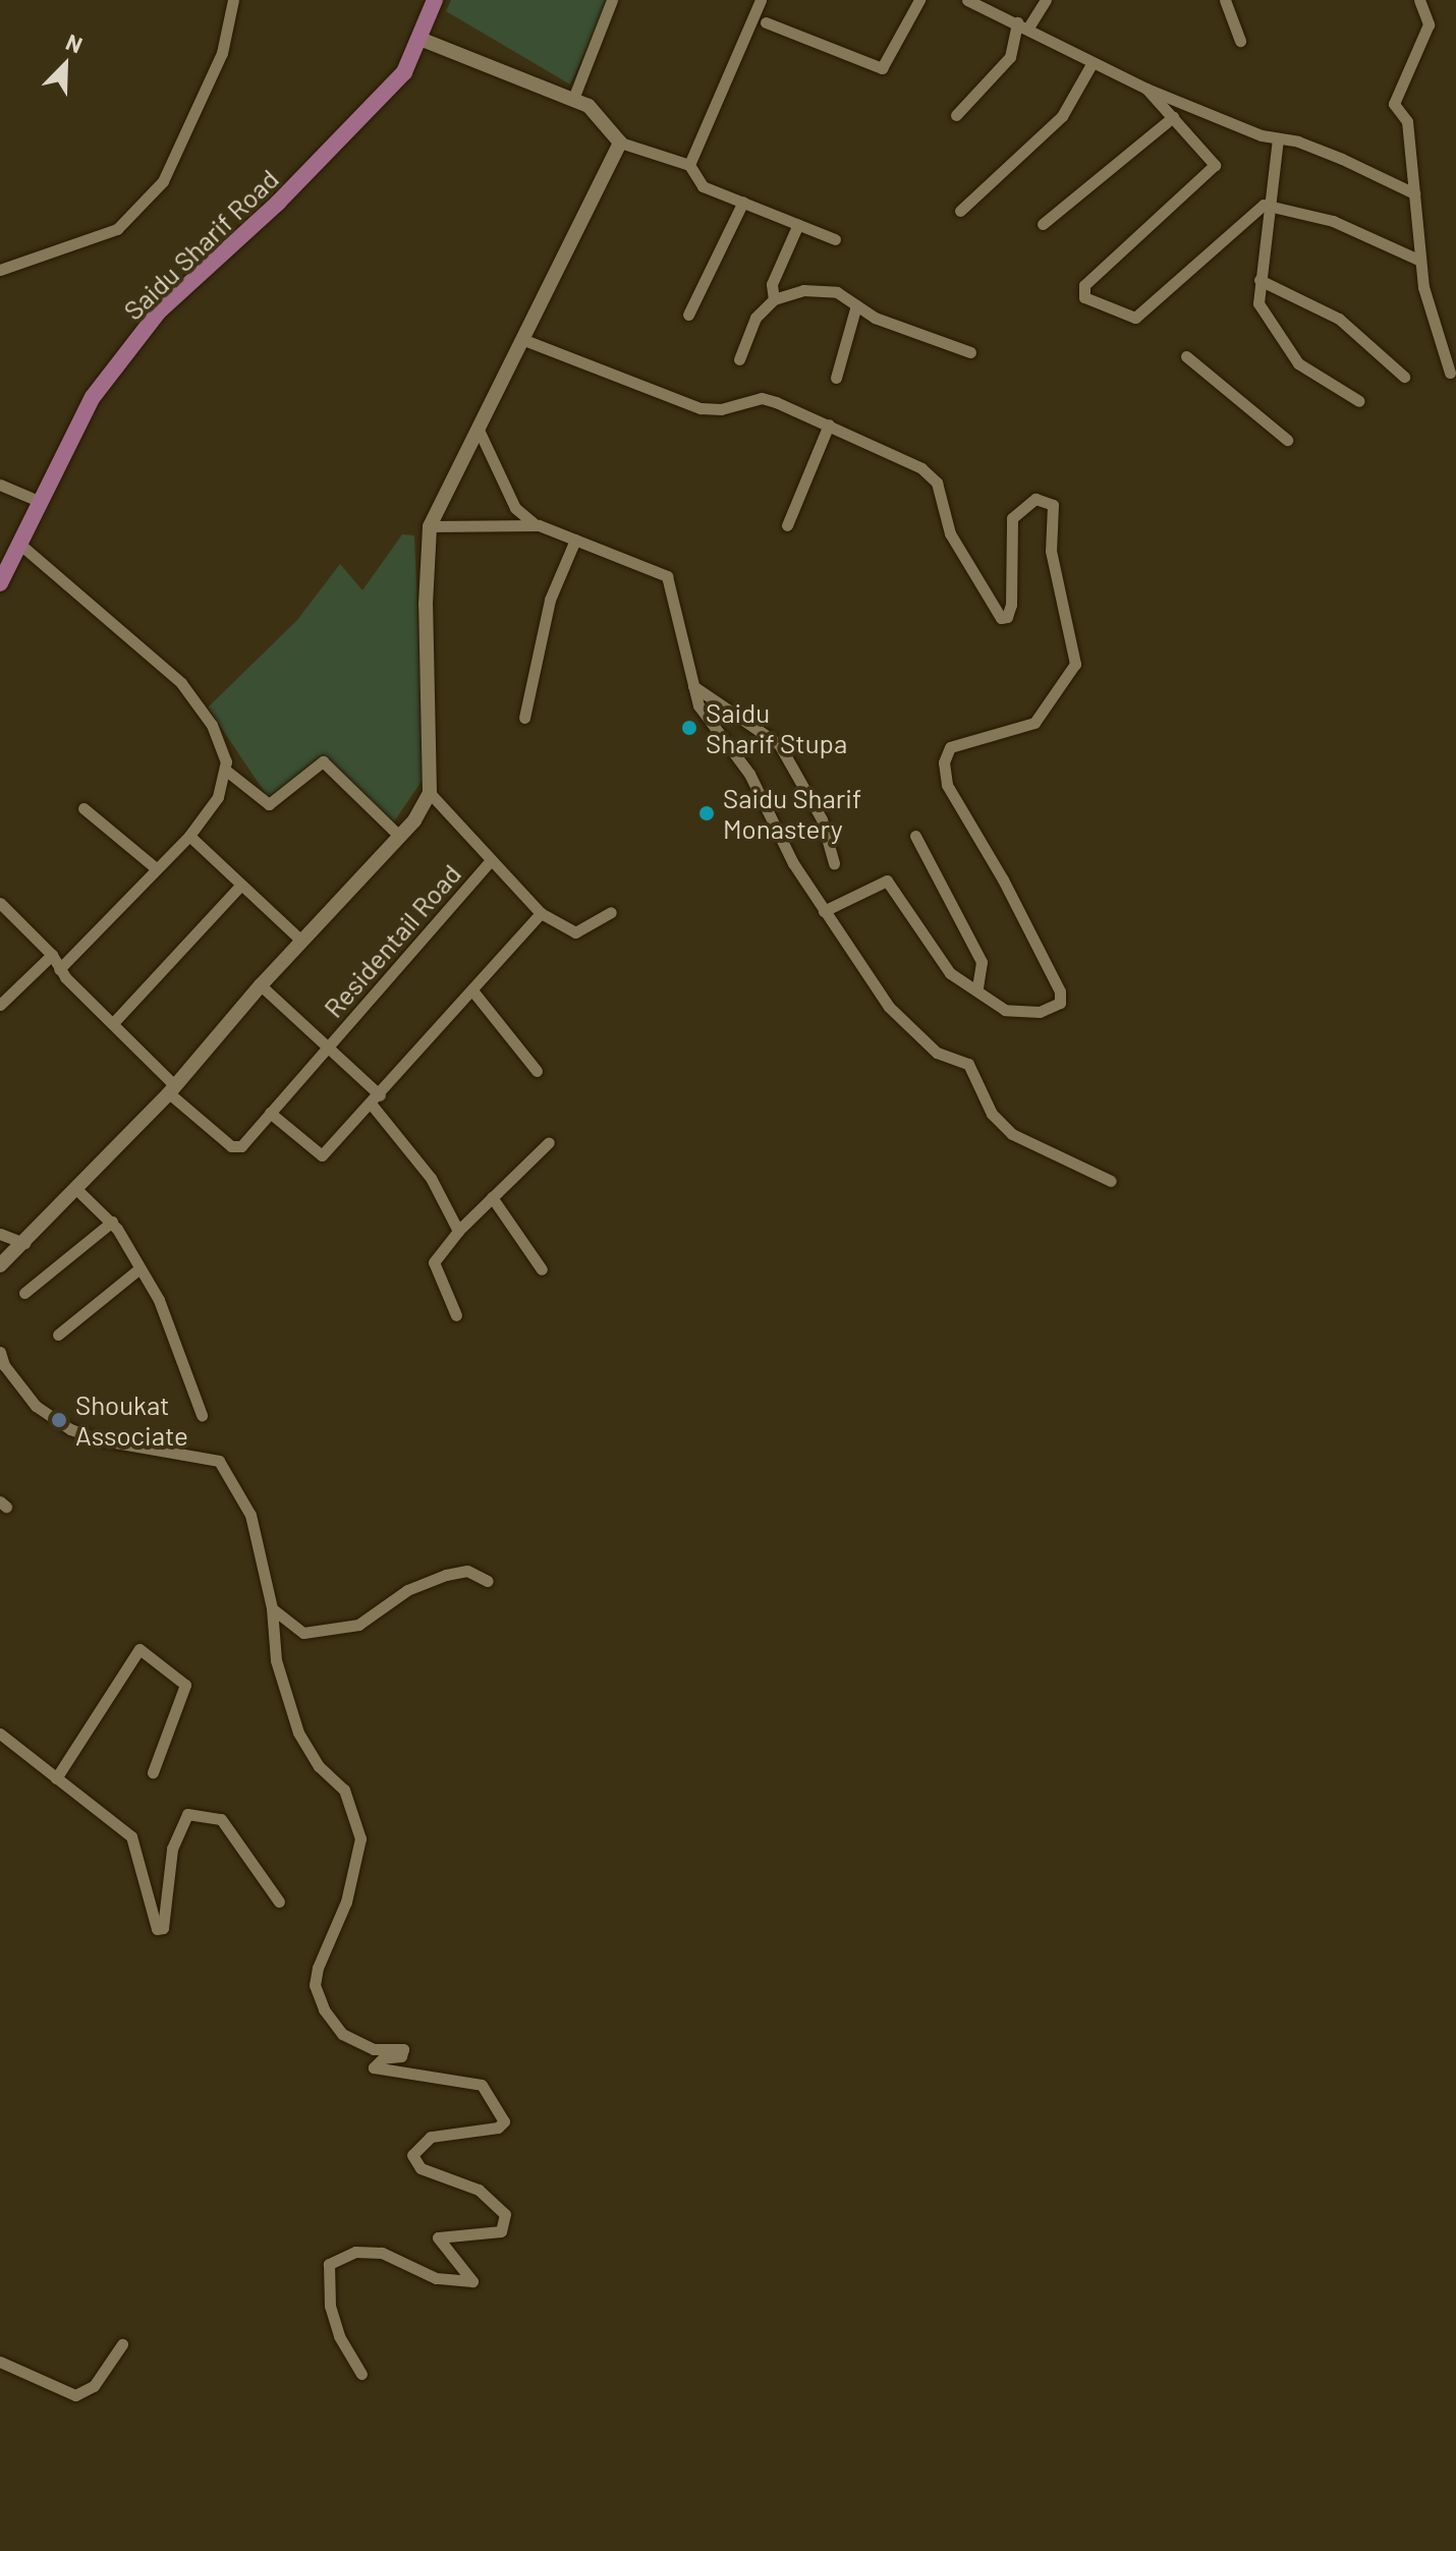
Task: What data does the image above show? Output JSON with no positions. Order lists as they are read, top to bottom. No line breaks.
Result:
{"streets":{"main road":["Saidu Sharif Road"],"street":["Residentail Road"]},"places":["Saidu Sharif Stupa","Saidu Sharif Monastery","Shoukat Associate"],"north":"top right"}
